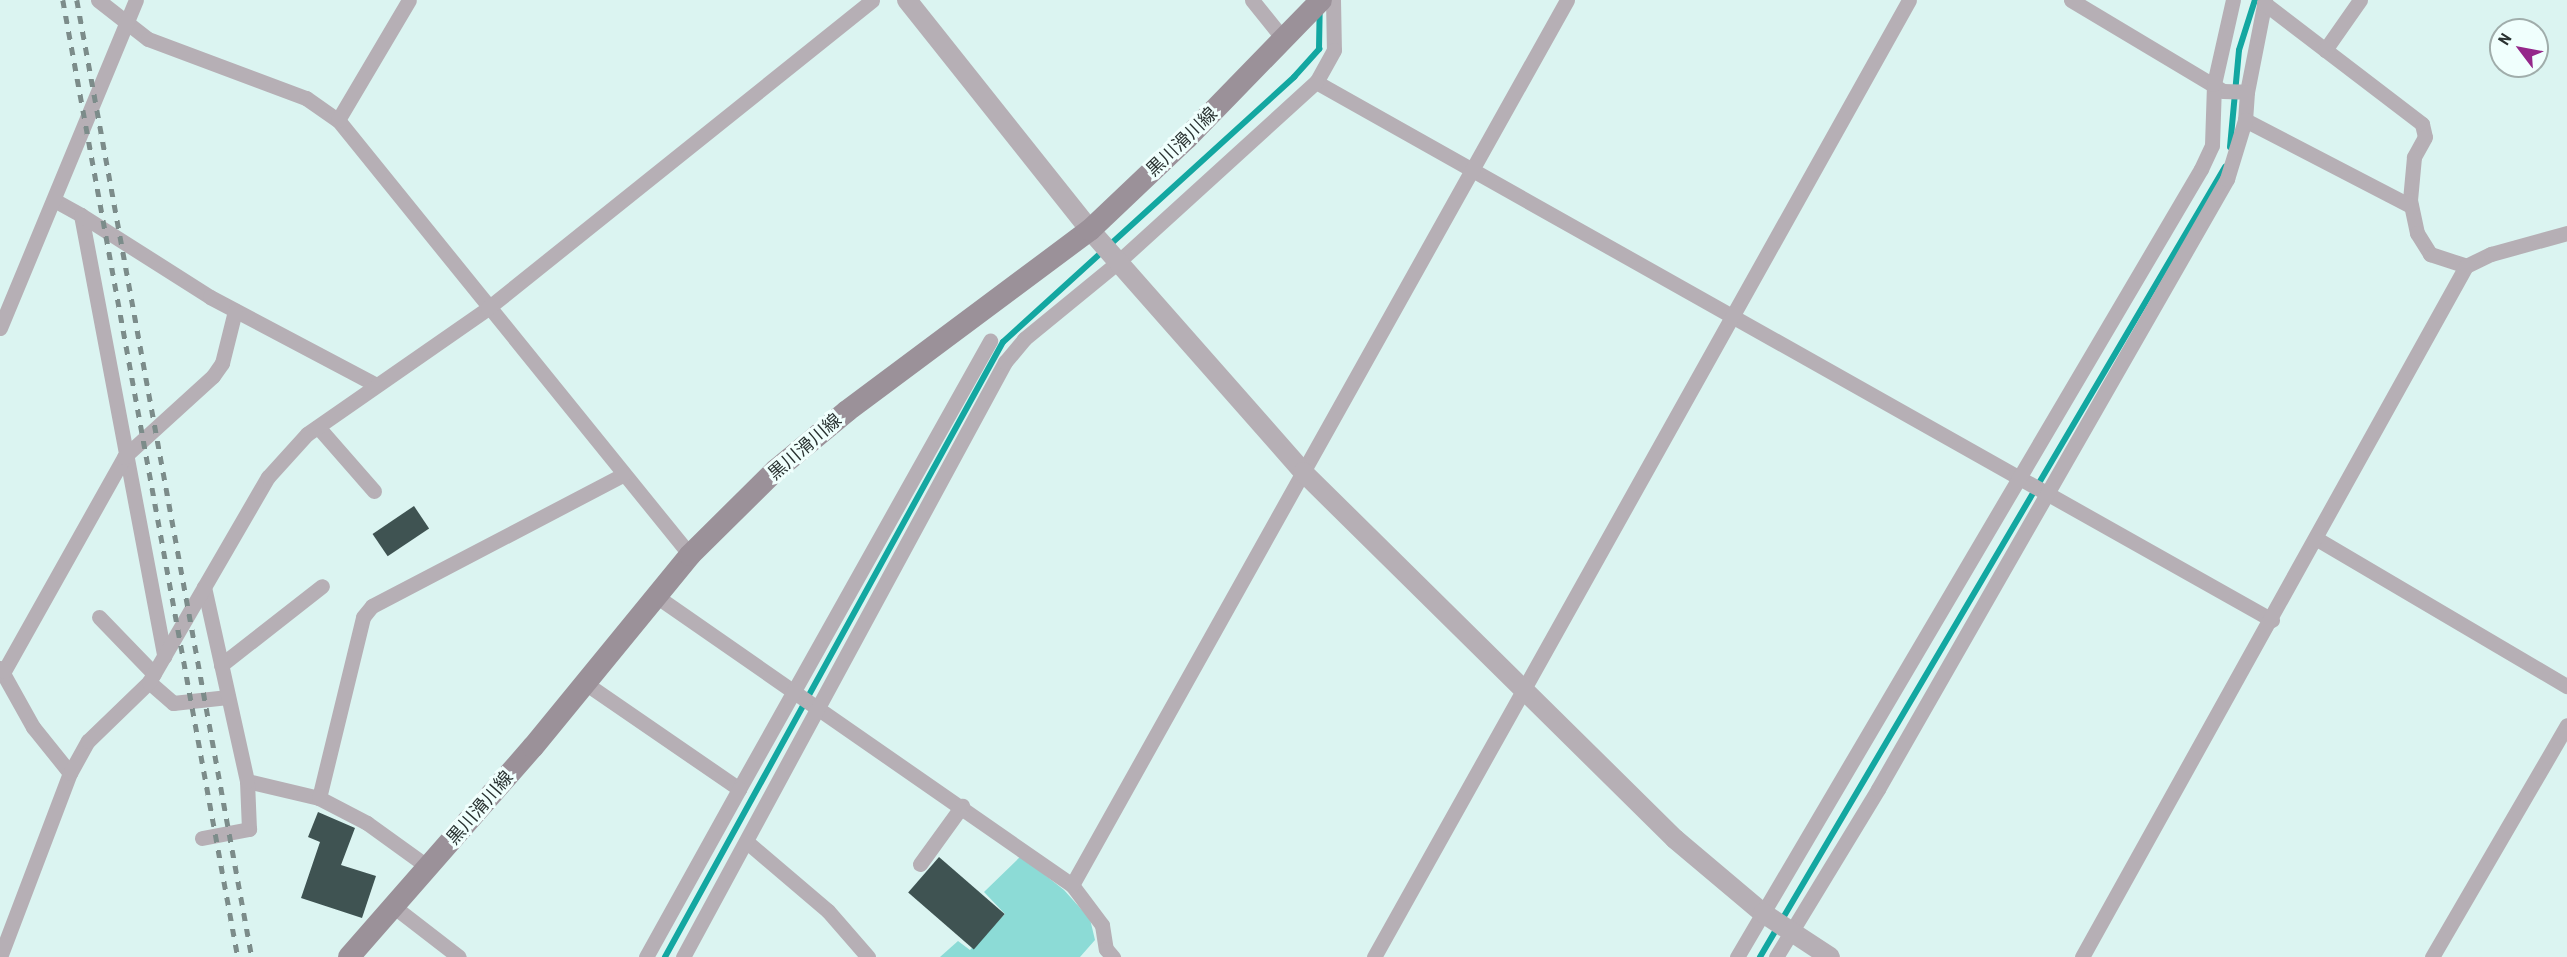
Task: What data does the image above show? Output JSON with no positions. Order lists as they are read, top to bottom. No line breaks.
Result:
{"streets":{"main road":["黒川滑川線"]},"north":"top left"}
